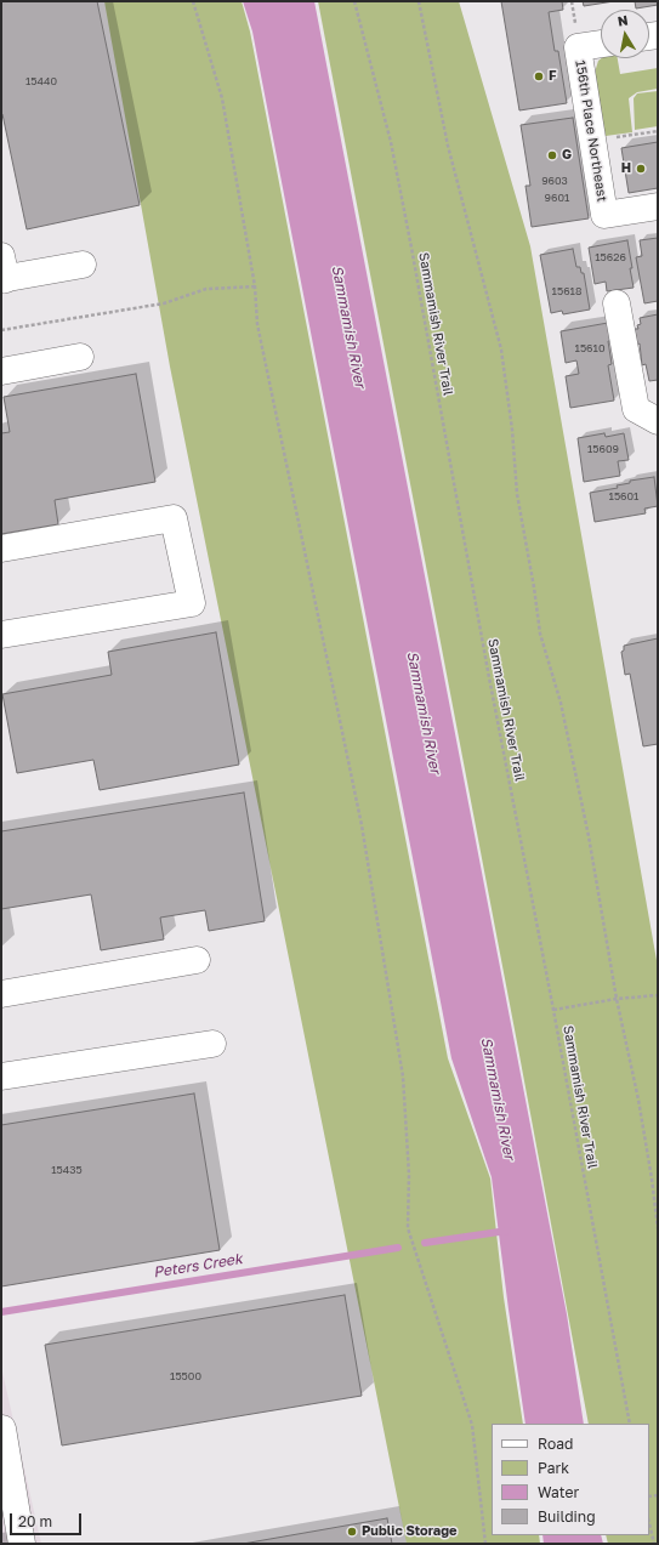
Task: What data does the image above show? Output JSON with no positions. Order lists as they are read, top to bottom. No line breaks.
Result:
{"streets":{"street":["156th Place Northeast"],"path":["Sammamish River Trail"]},"water":["Sammamish River","Peters Creek"],"places":["F","G","H","Public Storage"],"house_numbers":["15440","9603","9601","15626","15618","15610","15609","15601","15435","15500"],"legend":["Road","Park","Water","Building"],"scale_bar":"20 m","north":"top"}
